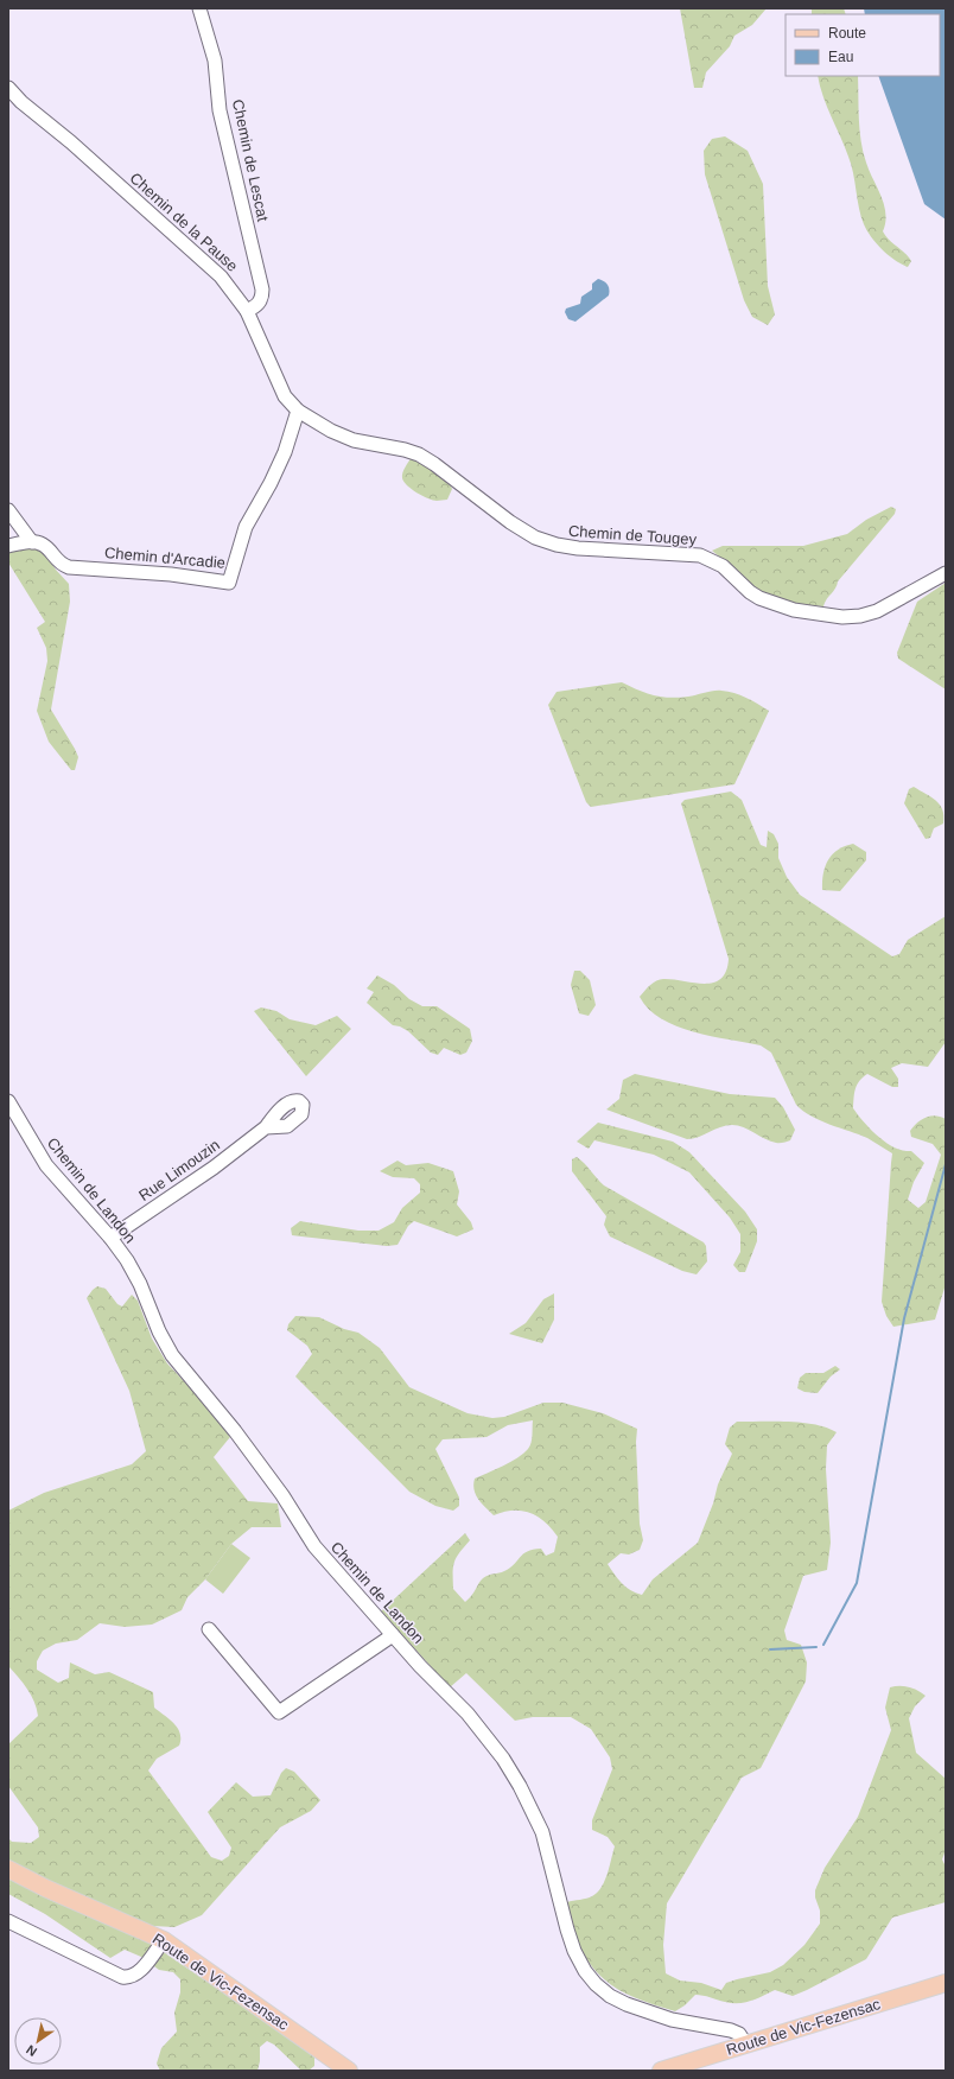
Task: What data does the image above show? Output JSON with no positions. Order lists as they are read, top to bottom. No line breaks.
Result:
{"streets":{"main road":["Route de Vic-Fezensac"],"street":["Chemin de Lescat","Chemin de la Pause","Chemin de Tougey","Chemin d'Arcadie","Rue Limouzin","Chemin de Landon"]},"crossings":[["Chemin de Lescat","Chemin de la Pause"],["Chemin de la Pause","Chemin de Tougey"],["Chemin de la Pause","Chemin d'Arcadie"],["Chemin de Tougey","Chemin d'Arcadie"],["Rue Limouzin","Chemin de Landon"],["Chemin de Landon","Route de Vic-Fezensac"]],"legend":["Route","Eau"],"north":"bottom left"}
